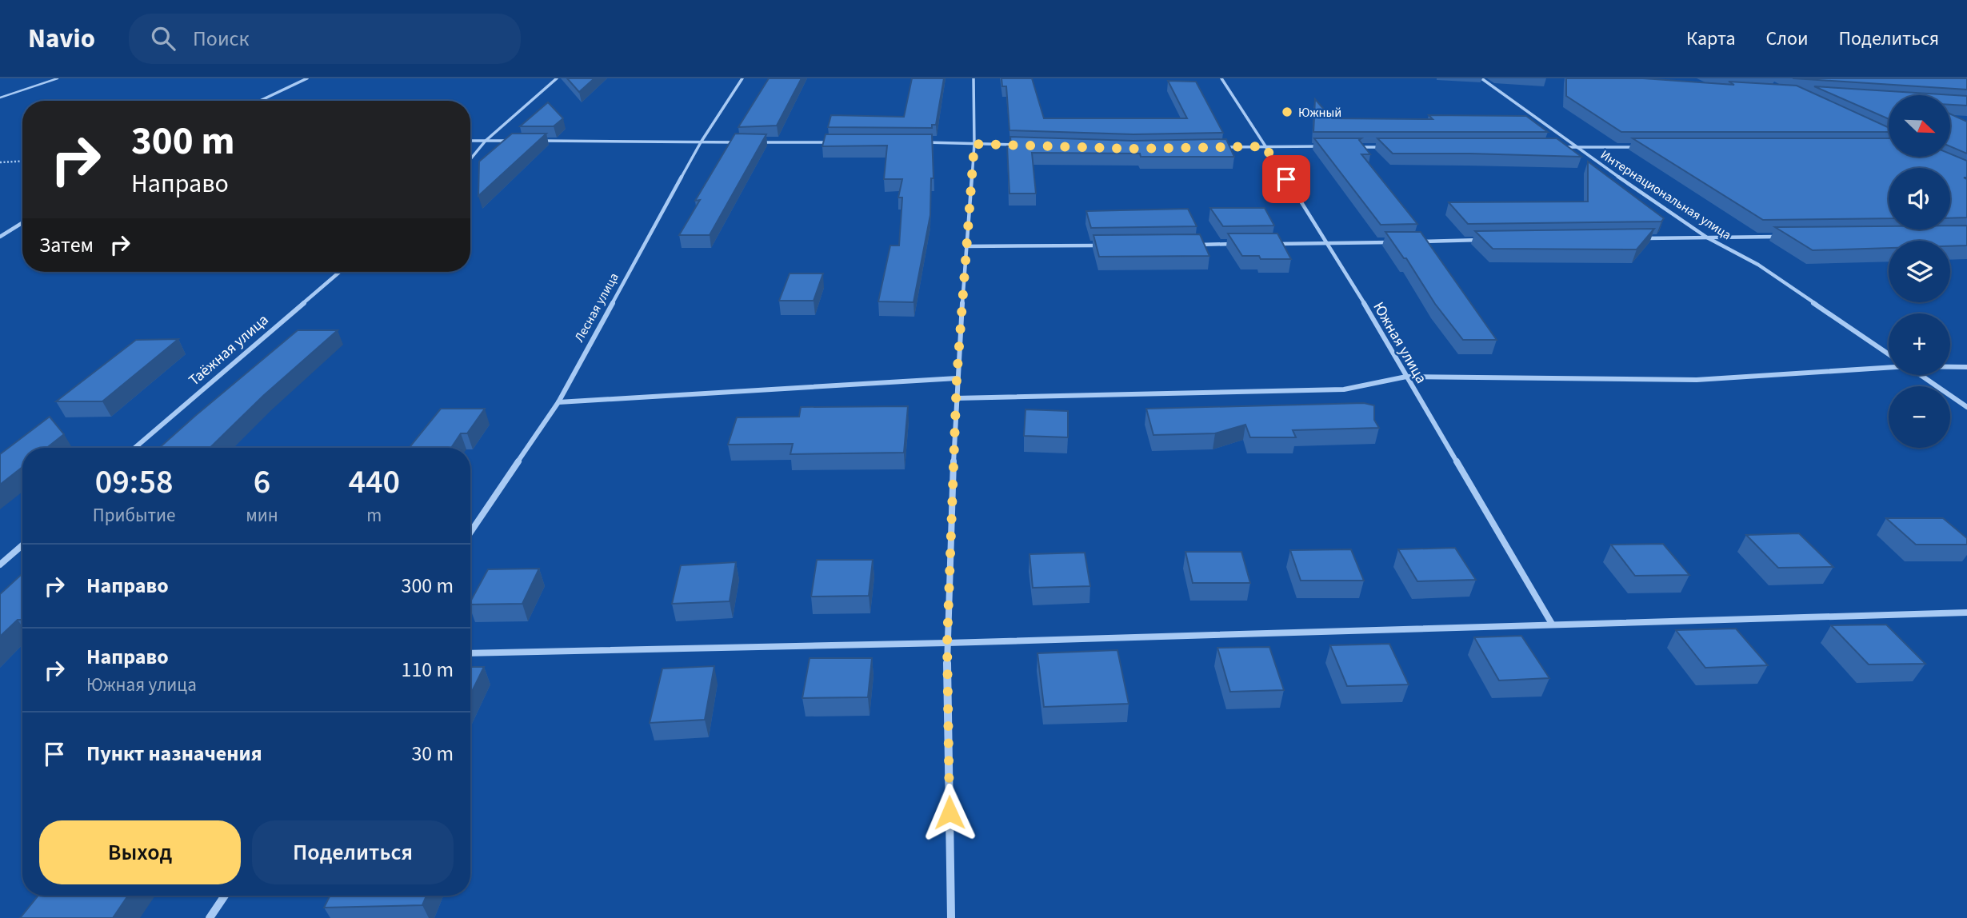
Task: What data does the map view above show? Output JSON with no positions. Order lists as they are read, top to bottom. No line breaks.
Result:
{"streets":{"street":["Интернациональная улица","Лесная улица","Южная улица","Таёжная улица"]},"places":["Южный"],"north":"bottom right","page":{"header":"Navio","search":"Поиск","nav":["Карта","Слои","Поделиться"],"map_buttons":["+","−"],"turn":["300 m","Направо"],"then":"Затем","eta":["09:58","Прибытие","6","мин","440","m"],"list":[{"name":"Направо","value":"300 m"},{"name":"Направо","note":"Южная улица","value":"110 m"},{"name":"Пункт назначения","value":"30 m"}],"buttons":["Выход","Поделиться"]}}
